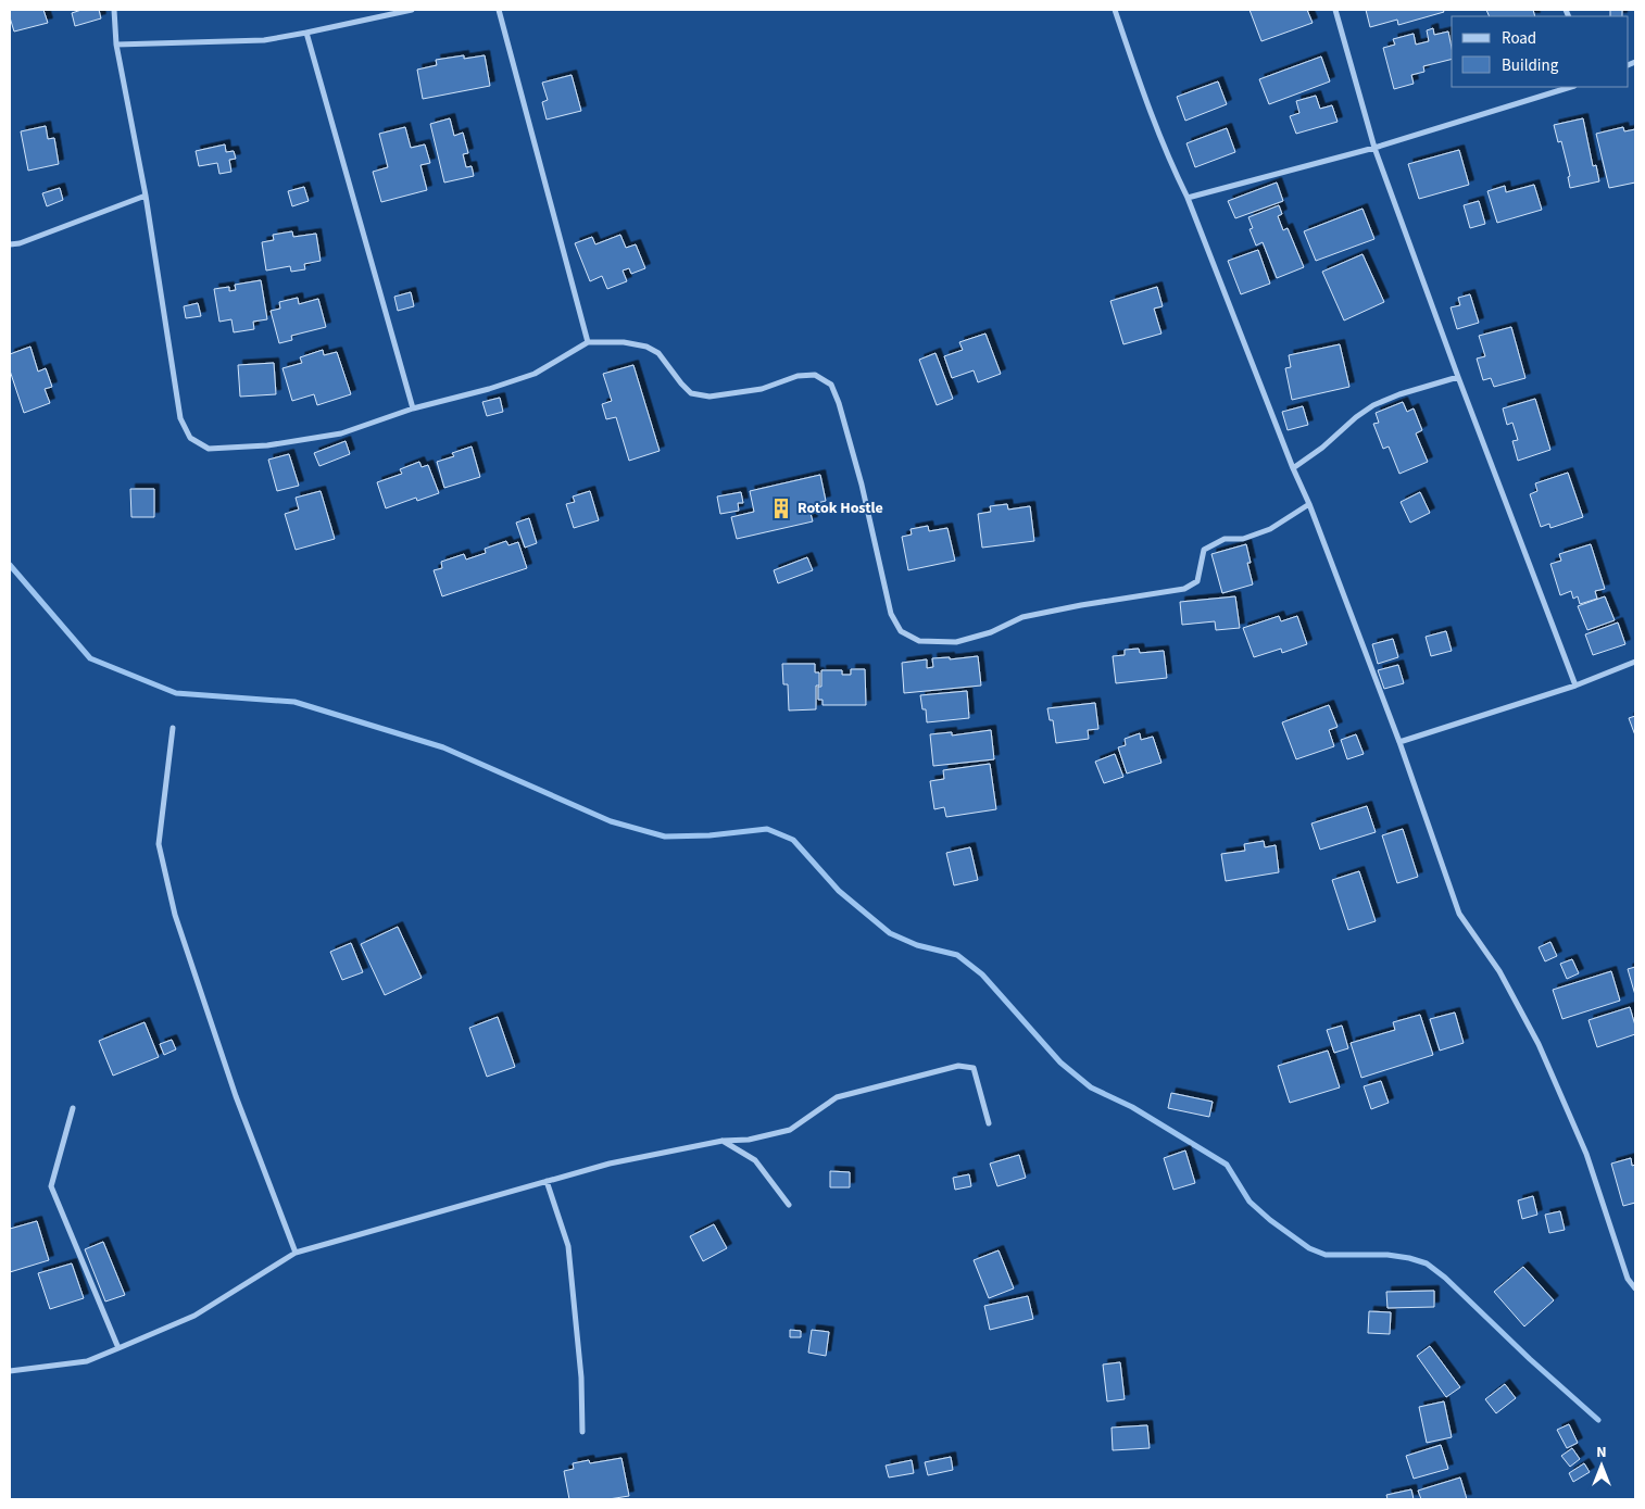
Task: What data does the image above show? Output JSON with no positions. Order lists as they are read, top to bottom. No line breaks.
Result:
{"places":{"building":["Rotok Hostle"]},"legend":["Road","Building"],"north":"top"}
